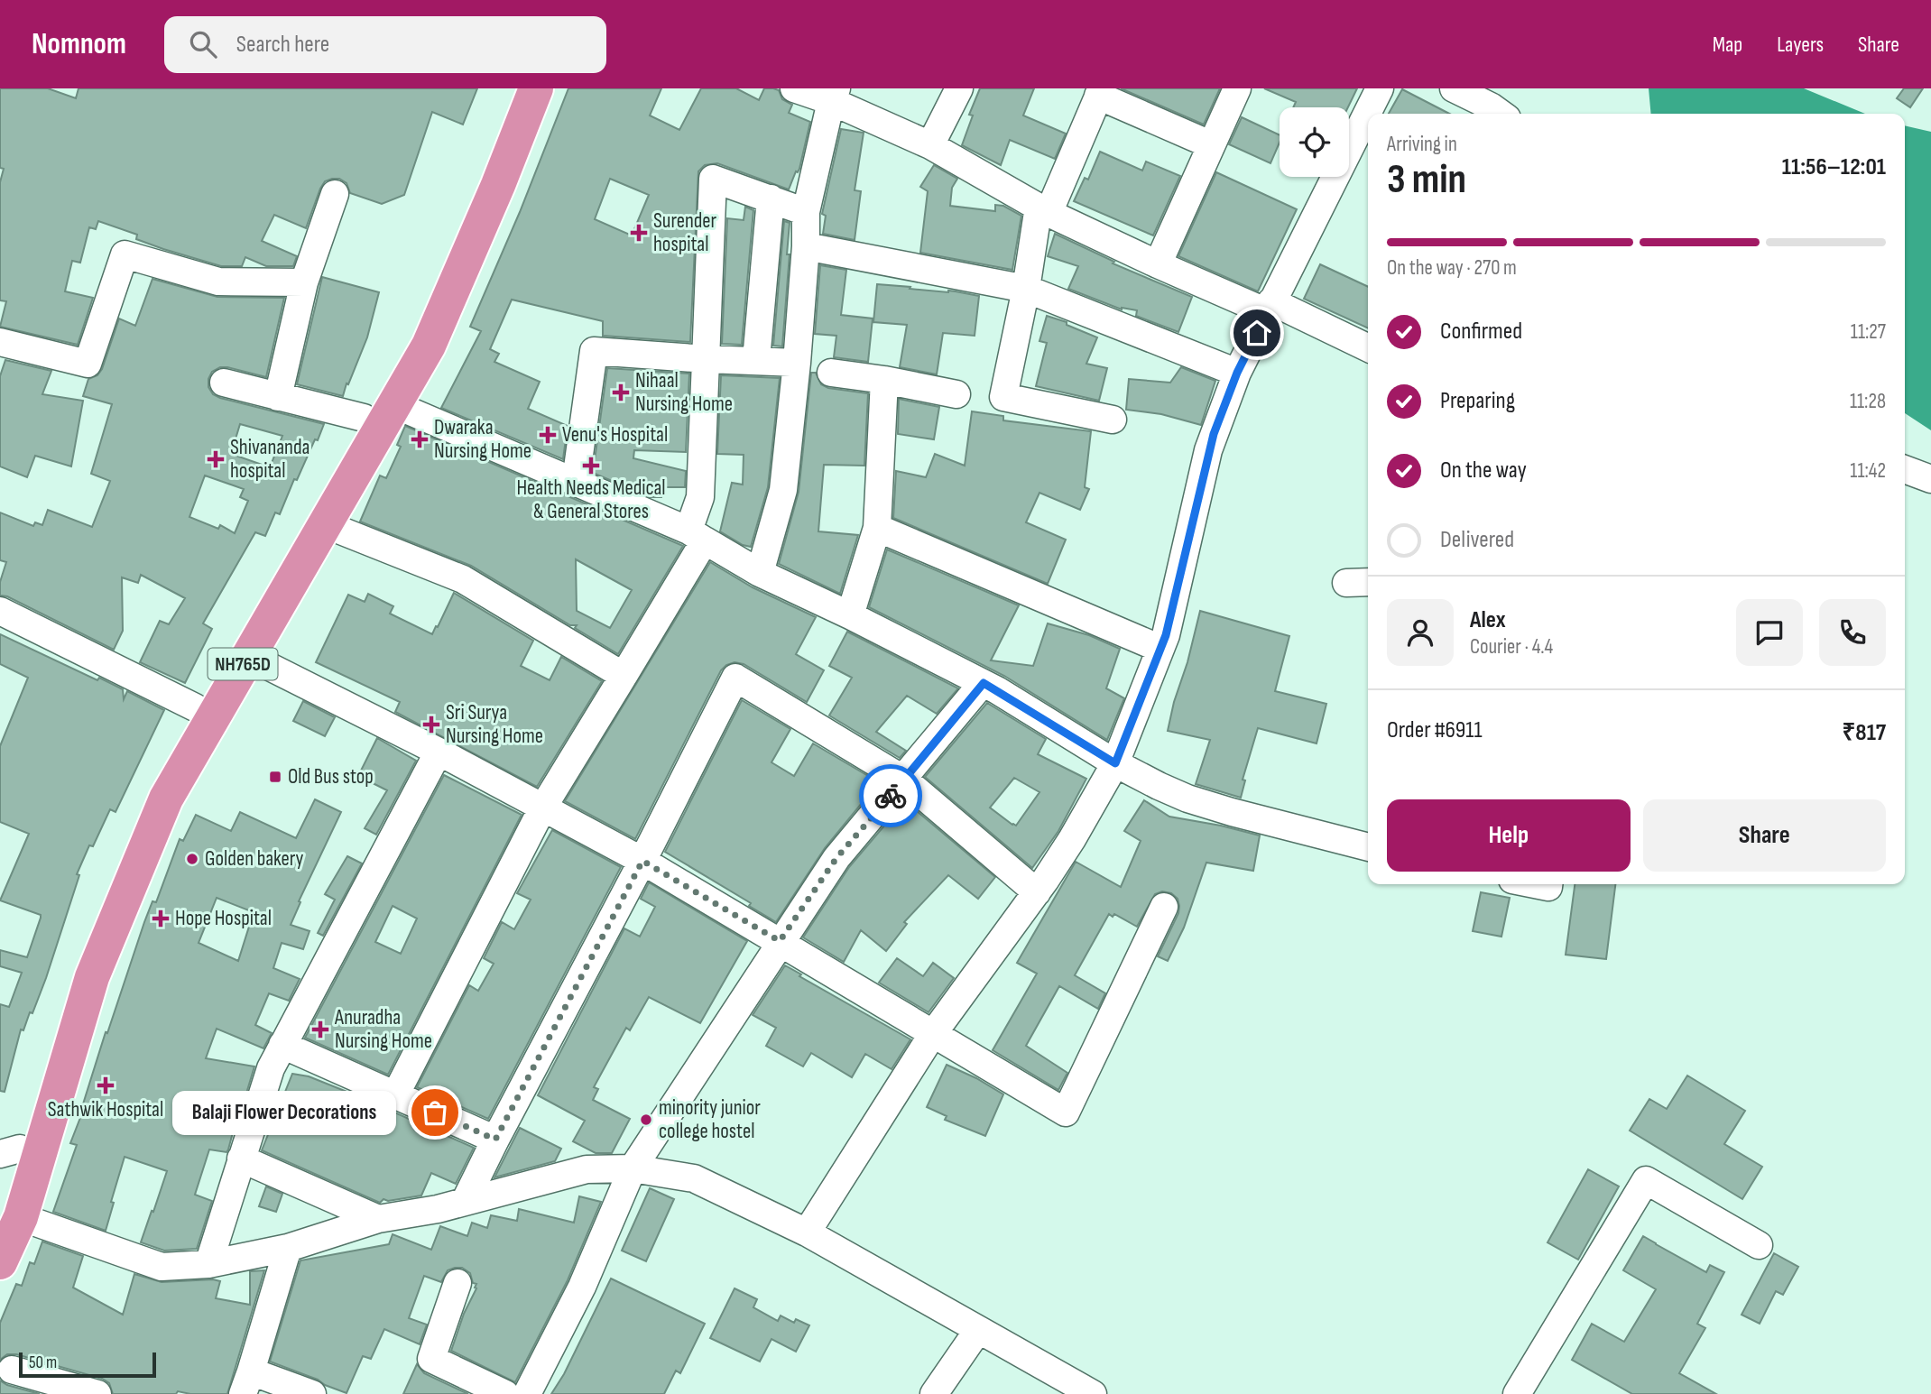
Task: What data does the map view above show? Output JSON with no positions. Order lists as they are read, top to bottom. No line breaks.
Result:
{"streets":{"highway":["NH765D"]},"places":{"health":["Surender hospital","Nihaal Nursing Home","Venu's Hospital","Dwaraka Nursing Home","Shivananda hospital","Health Needs Medical & General Stores","Sri Surya Nursing Home","Hope Hospital","Anuradha Nursing Home","Sathwik Hospital"],"transit":["Old Bus stop"],"other":["Golden bakery","Balaji Flower Decorations","minority junior college hostel"]},"scale_bar":"50 m","page":{"header":"Nomnom","search":"Search here","nav":["Map","Layers","Share"],"heading":["3 min","Arriving in","11:56–12:01"],"panel":["Alex","Courier · 4.4","Order #6911","₹817"],"bar":"On the way · 270 m","list":[["Confirmed","11:27"],["Preparing","11:28"],["On the way","11:42"],"Delivered"],"buttons":["Help","Share"],"bubble":"Balaji Flower Decorations","scale":"50 m"}}
